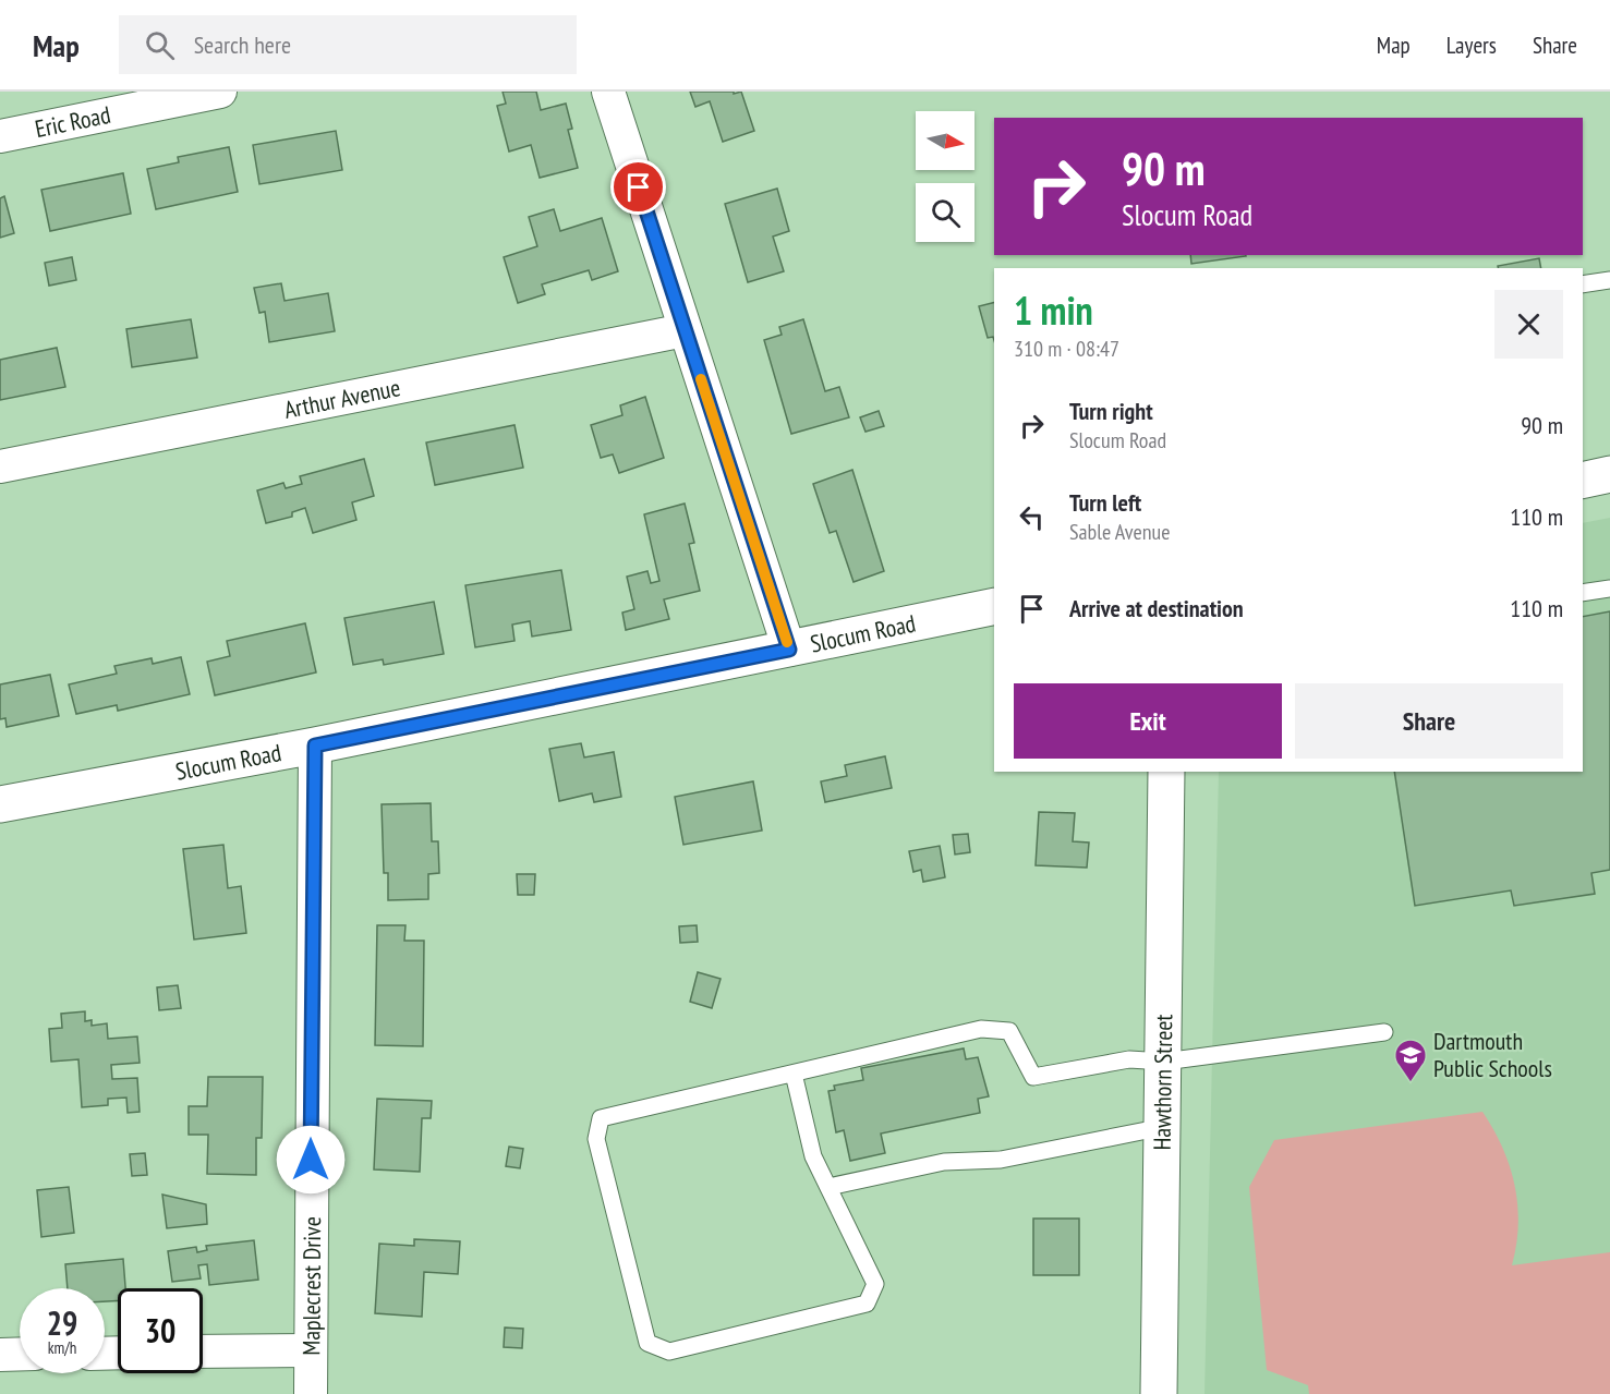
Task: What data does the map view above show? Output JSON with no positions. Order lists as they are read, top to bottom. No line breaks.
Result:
{"streets":{"main road":["Slocum Road","Hawthorn Street"],"street":["Eric Road","Arthur Avenue","Maplecrest Drive"]},"crossings":[["Slocum Road","Maplecrest Drive"]],"places":{"school or university":["Dartmouth Public Schools"]},"north":"right","page":{"header":"Map","search":"Search here","nav":["Map","Layers","Share"],"turn":["90 m","Slocum Road"],"heading":["1 min","310 m · 08:47"],"list":[{"name":"Turn right","note":"Slocum Road","value":"90 m"},{"name":"Turn left","note":"Sable Avenue","value":"110 m"},{"name":"Arrive at destination","value":"110 m"}],"buttons":["Exit","Share"],"speed":"29 km/h","limit":"30"}}
